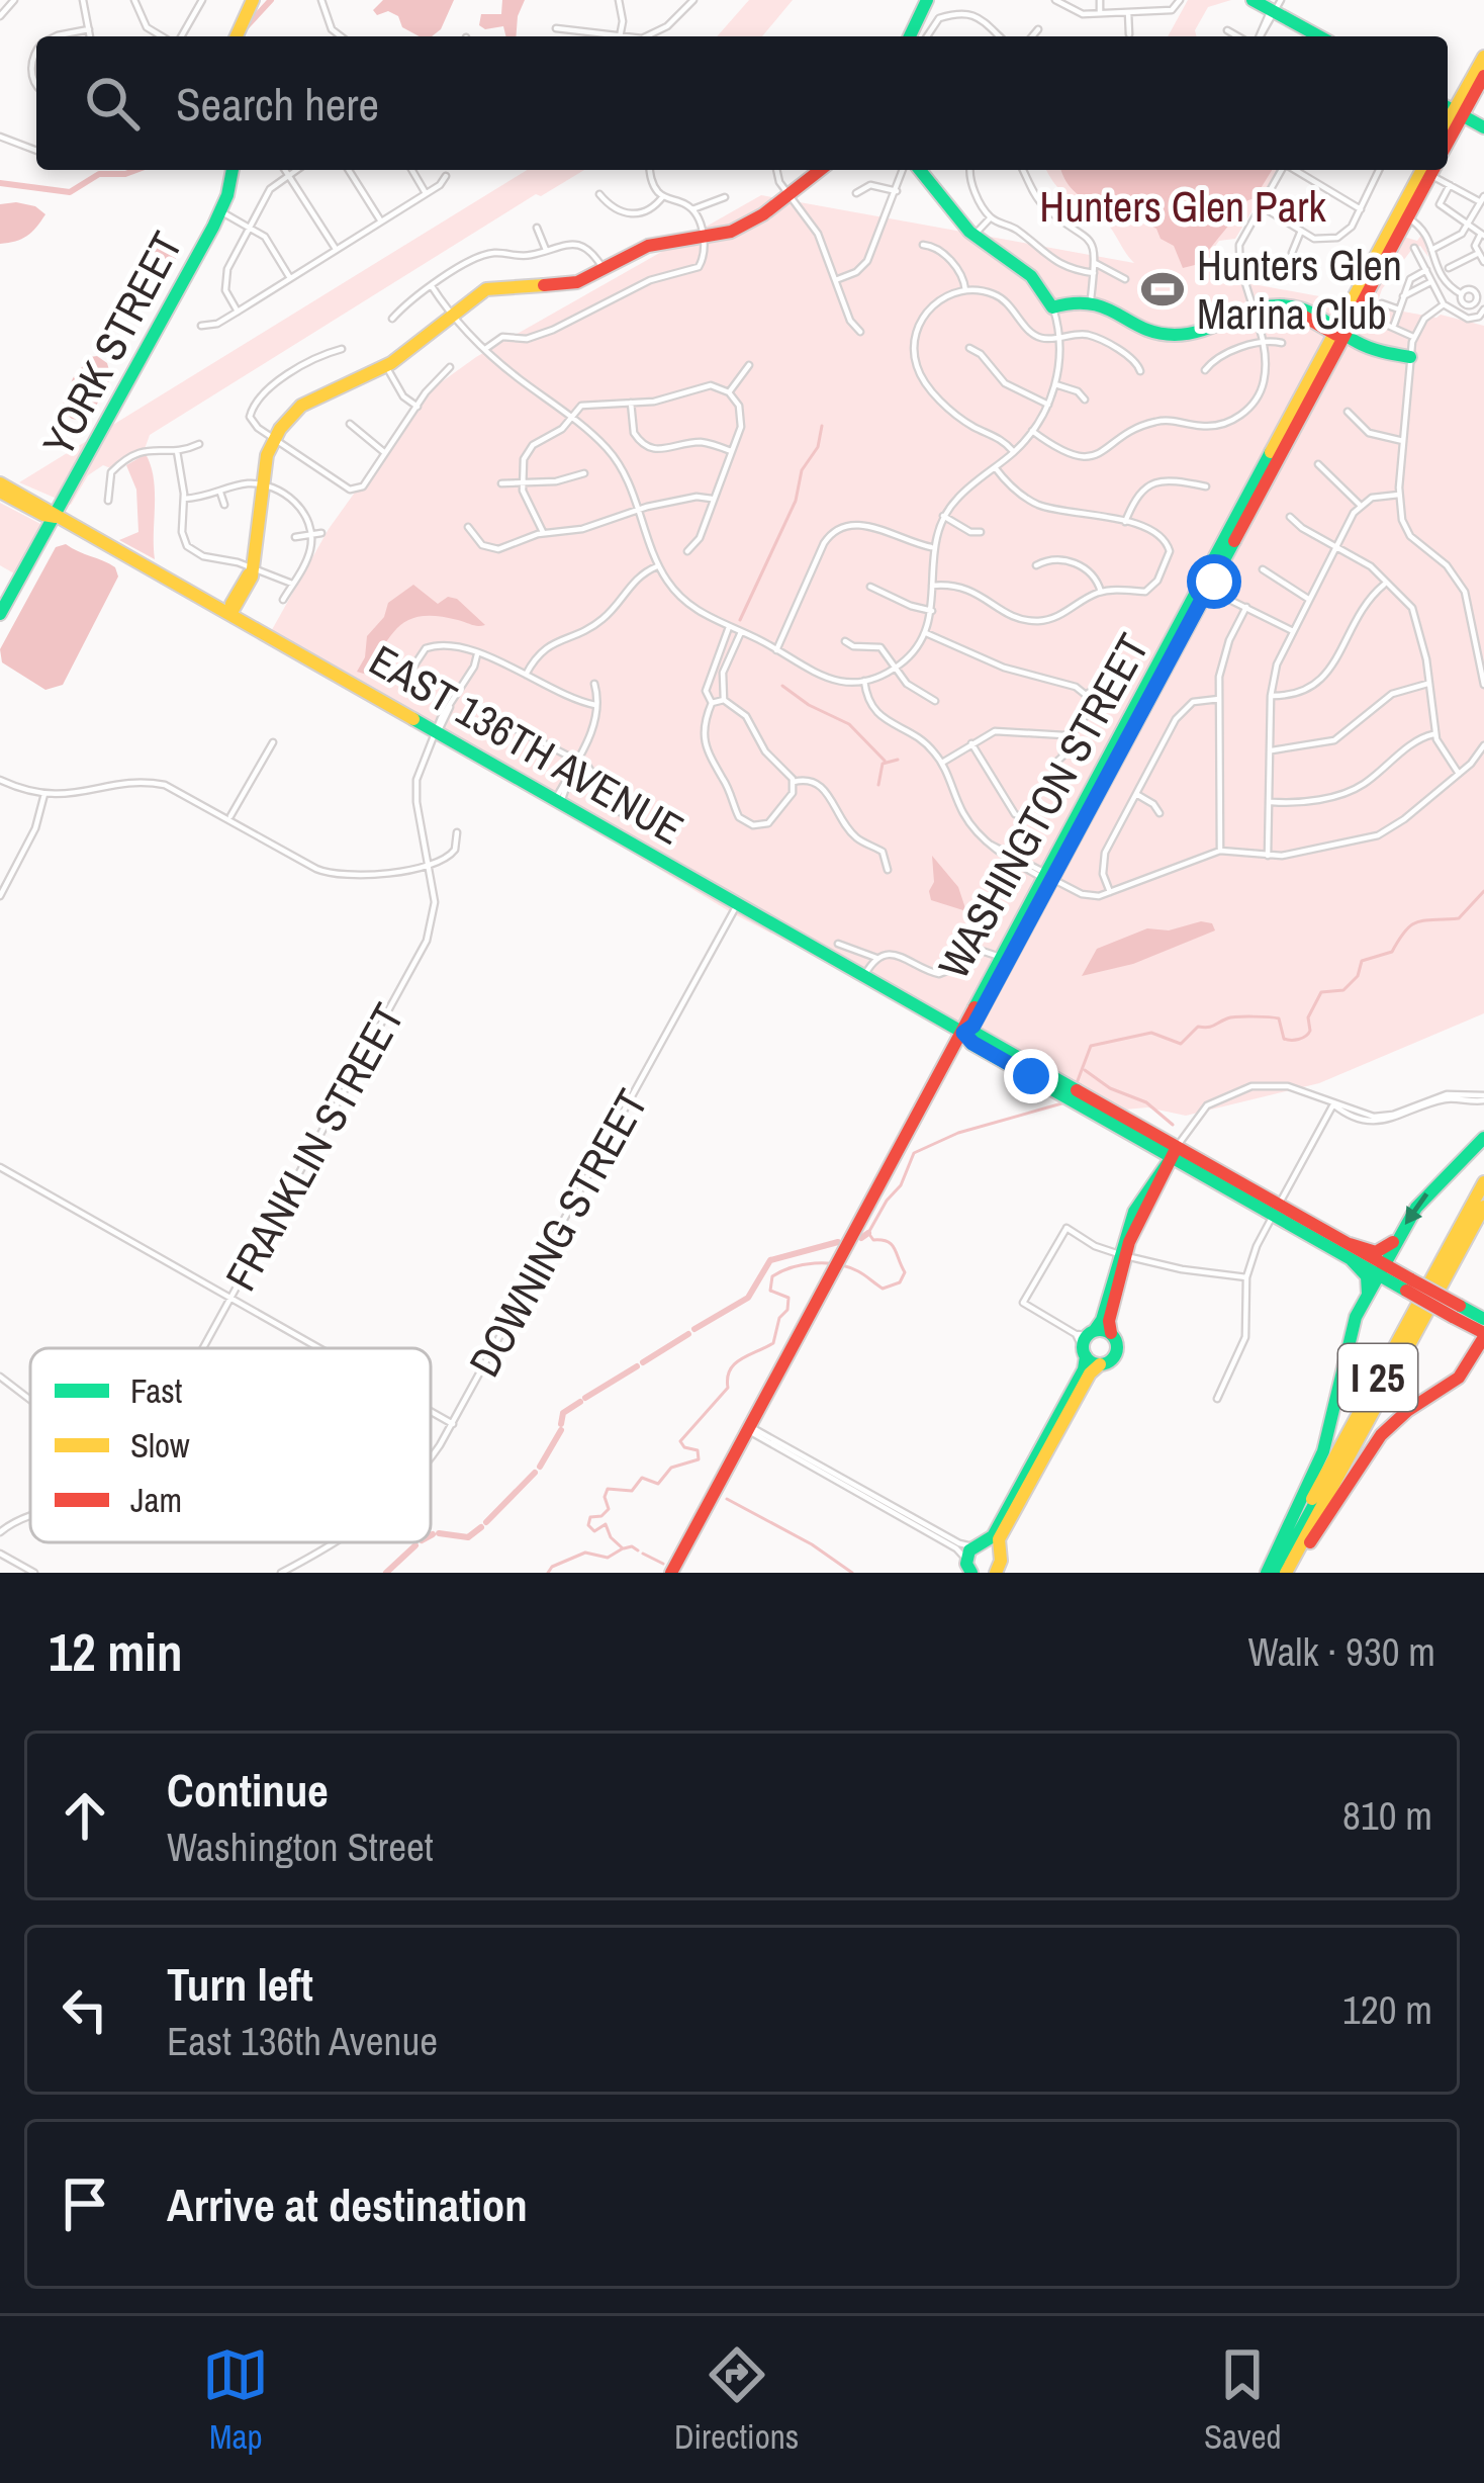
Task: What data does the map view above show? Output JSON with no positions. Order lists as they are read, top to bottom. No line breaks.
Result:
{"streets":{"main road":["YORK STREET","EAST 136TH AVENUE","WASHINGTON STREET","I 25"],"street":["FRANKLIN STREET","DOWNING STREET"]},"crossings":[["YORK STREET","EAST 136TH AVENUE"],["EAST 136TH AVENUE","WASHINGTON STREET"],["EAST 136TH AVENUE","FRANKLIN STREET"],["EAST 136TH AVENUE","DOWNING STREET"]],"parks":["Hunters Glen Park"],"places":{"sports":["Hunters Glen Marina Club"]},"legend":["Fast","Slow","Jam"],"page":{"search":"Search here","heading":["12 min","Walk · 930 m"],"list":[["Continue","Washington Street","810 m"],["Turn left","East 136th Avenue","120 m"],"Arrive at destination"],"nav":["Map","Directions","Saved"]}}
